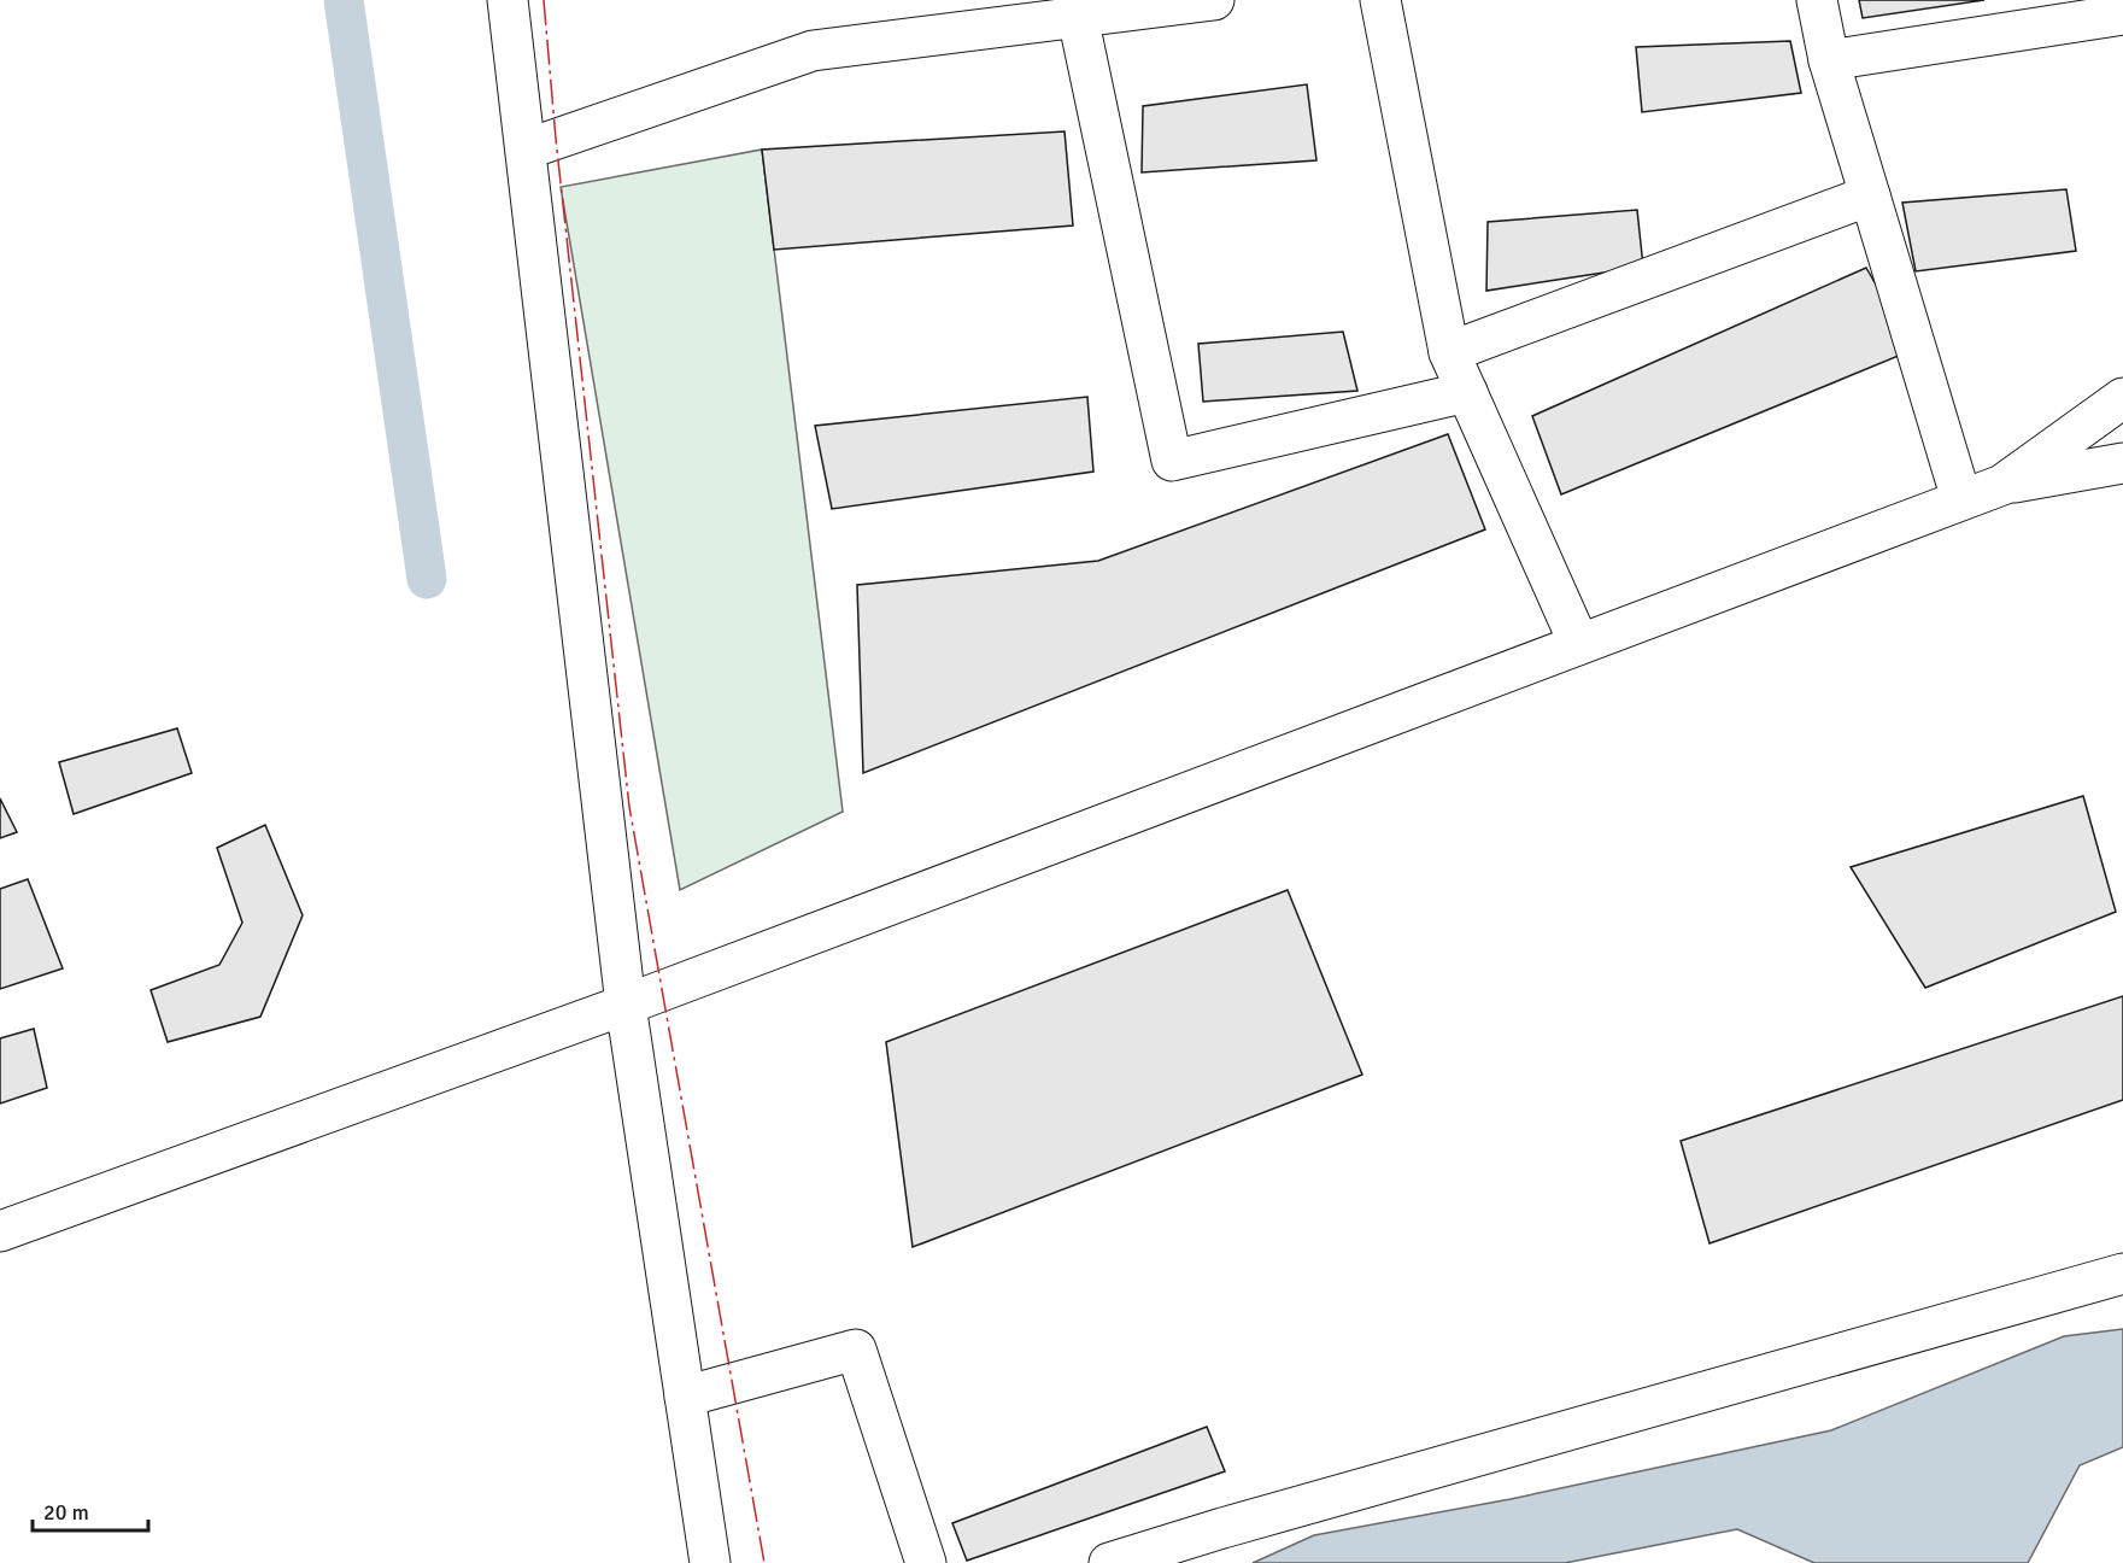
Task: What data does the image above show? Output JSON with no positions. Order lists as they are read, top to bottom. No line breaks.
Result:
{"scale_bar":"20 m"}
